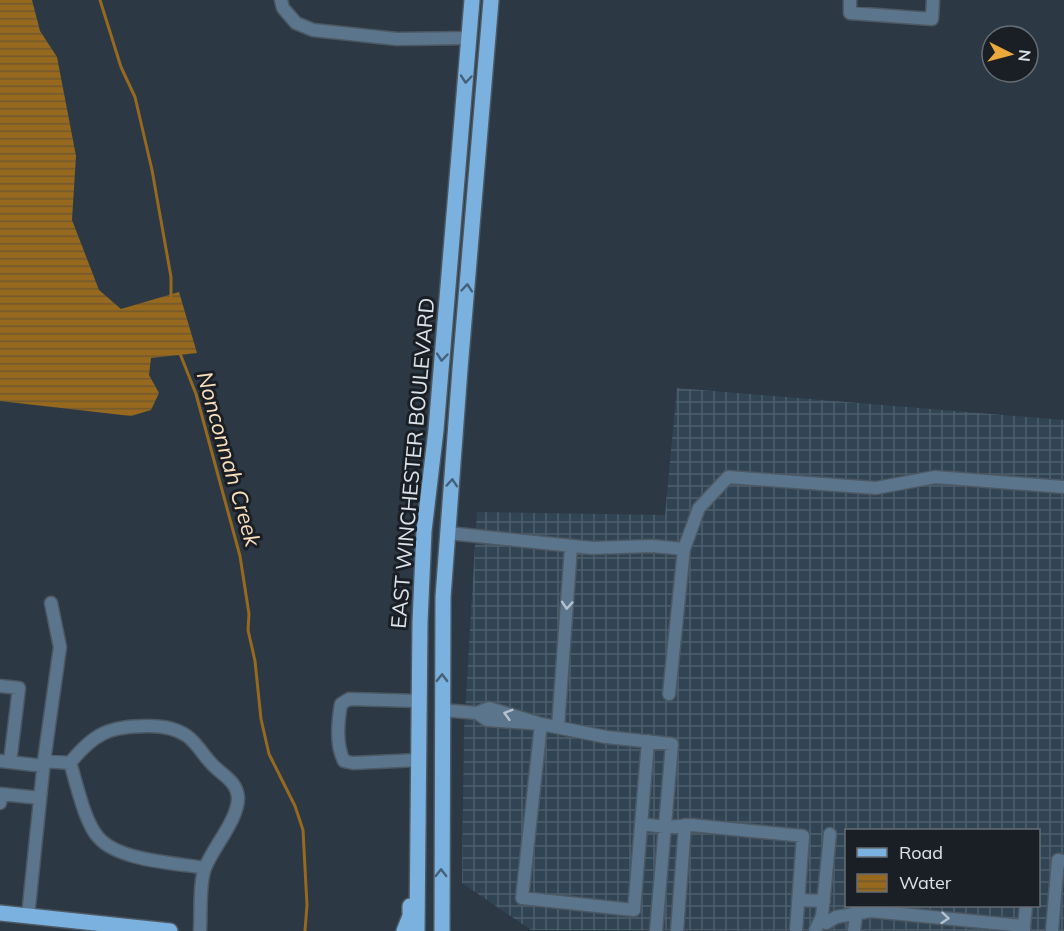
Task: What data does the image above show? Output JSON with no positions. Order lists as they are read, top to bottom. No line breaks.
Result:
{"streets":{"main road":["EAST WINCHESTER BOULEVARD"]},"water":["Nonconnah Creek"],"legend":["Road","Water"],"north":"right"}
